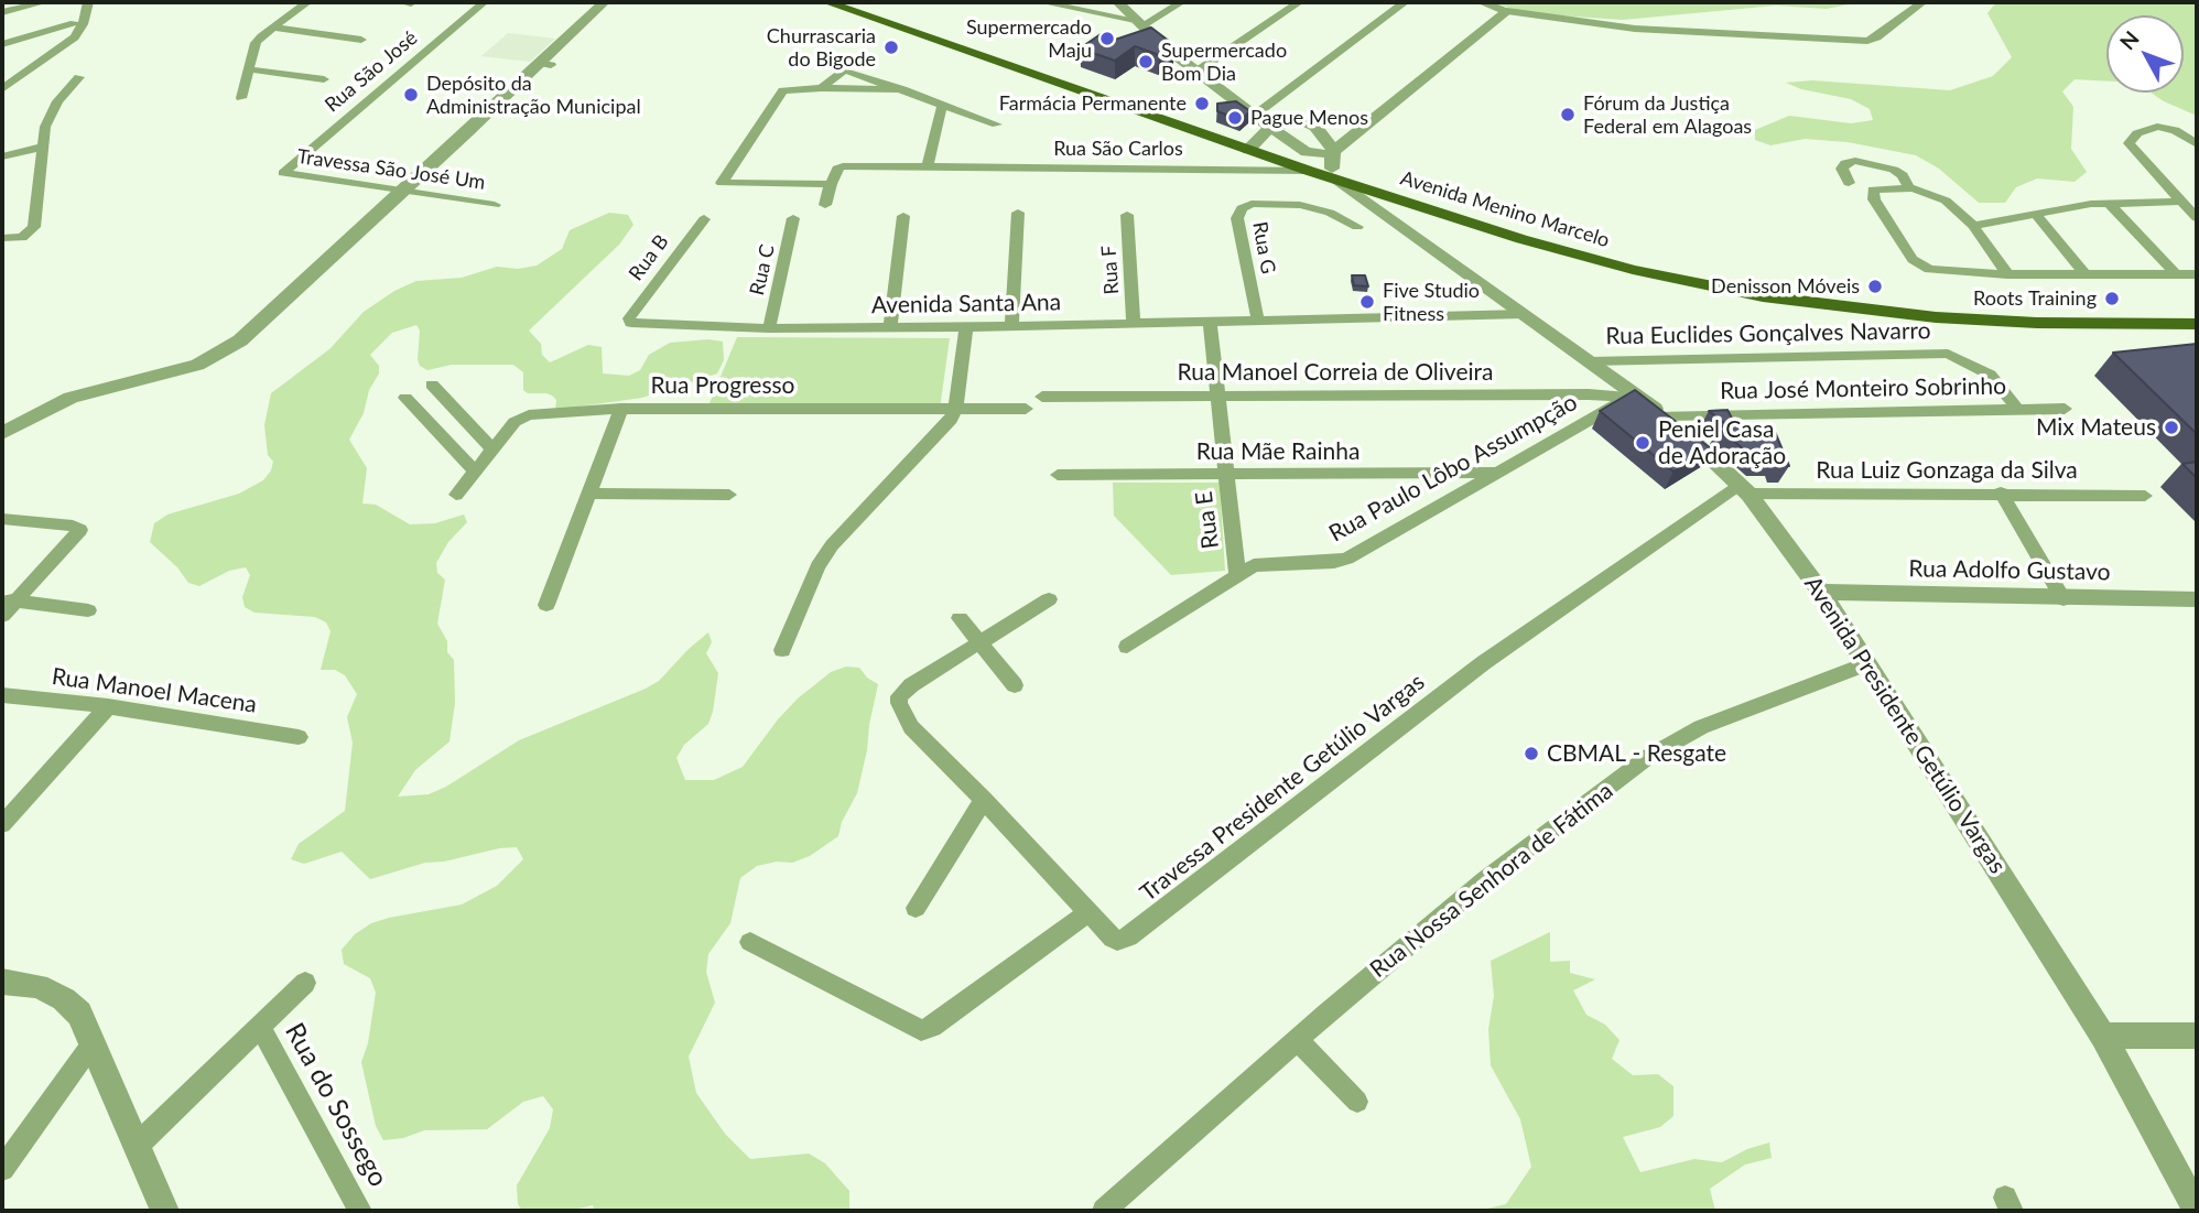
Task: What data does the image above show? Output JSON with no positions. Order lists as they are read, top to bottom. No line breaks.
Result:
{"streets":{"main road":["Avenida Menino Marcelo"],"street":["Rua São José","Rua São Carlos","Travessa São José Um","Rua G","Rua B","Rua C","Rua F","Avenida Santa Ana","Rua Euclides Gonçalves Navarro","Rua Manoel Correia de Oliveira","Rua Progresso","Rua José Monteiro Sobrinho","Rua Mãe Rainha","Rua Paulo Lôbo Assumpção","Rua Luiz Gonzaga da Silva","Rua E","Rua Adolfo Gustavo","Rua Manoel Macena","Avenida Presidente Getúlio Vargas","Travessa Presidente Getúlio Vargas","Rua Nossa Senhora de Fátima","Rua do Sossego"]},"crossings":[["Rua São José","Travessa São José Um"],["Rua São Carlos","Avenida Menino Marcelo"],["Avenida Menino Marcelo","Avenida Presidente Getúlio Vargas"],["Rua G","Avenida Santa Ana"],["Rua B","Avenida Santa Ana"],["Rua C","Avenida Santa Ana"],["Rua F","Avenida Santa Ana"],["Avenida Santa Ana","Rua E"],["Avenida Santa Ana","Avenida Presidente Getúlio Vargas"],["Rua Euclides Gonçalves Navarro","Rua José Monteiro Sobrinho"],["Rua Euclides Gonçalves Navarro","Avenida Presidente Getúlio Vargas"],["Rua Manoel Correia de Oliveira","Rua Paulo Lôbo Assumpção"],["Rua Manoel Correia de Oliveira","Rua E"],["Rua Manoel Correia de Oliveira","Avenida Presidente Getúlio Vargas"],["Rua José Monteiro Sobrinho","Avenida Presidente Getúlio Vargas"],["Rua Mãe Rainha","Rua Paulo Lôbo Assumpção"],["Rua Mãe Rainha","Rua E"],["Rua Paulo Lôbo Assumpção","Rua E"],["Rua Paulo Lôbo Assumpção","Avenida Presidente Getúlio Vargas"],["Rua Luiz Gonzaga da Silva","Avenida Presidente Getúlio Vargas"],["Rua Luiz Gonzaga da Silva","Travessa Presidente Getúlio Vargas"],["Rua Adolfo Gustavo","Avenida Presidente Getúlio Vargas"],["Avenida Presidente Getúlio Vargas","Travessa Presidente Getúlio Vargas"],["Avenida Presidente Getúlio Vargas","Rua Nossa Senhora de Fátima"]],"places":["Supermercado Maju","Churrascaria do Bigode","Supermercado Bom Dia","Depósito da Administração Municipal","Farmácia Permanente","Fórum da Justiça Federal em Alagoas","Pague Menos","Denisson Móveis","Roots Training","Five Studio Fitness","Mix Mateus","Peniel Casa de Adoração","CBMAL - Resgate"],"north":"top left"}
